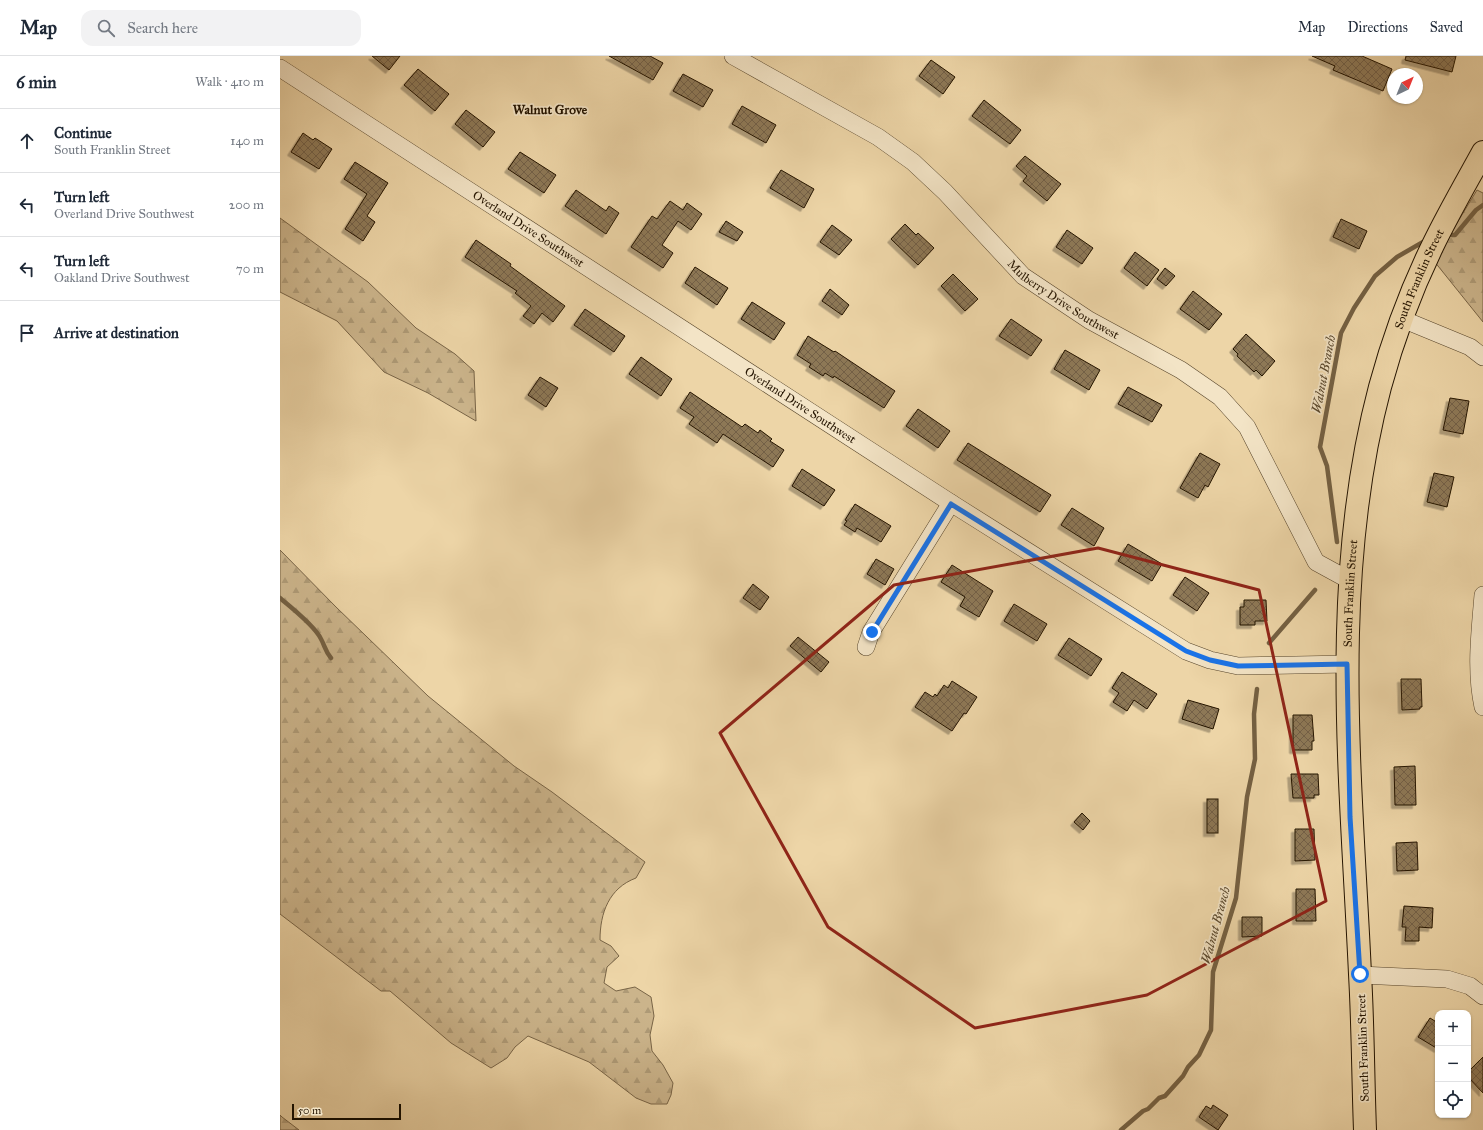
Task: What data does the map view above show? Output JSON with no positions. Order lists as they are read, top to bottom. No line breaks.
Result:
{"streets":{"main road":["South Franklin Street"],"street":["Overland Drive Southwest","Mulberry Drive Southwest"]},"crossings":[["Overland Drive Southwest","South Franklin Street"],["South Franklin Street","Mulberry Drive Southwest"]],"districts":["Walnut Grove"],"water":["Walnut Branch"],"scale_bar":"50 m","north":"top right","page":{"header":"Map","search":"Search here","nav":["Map","Directions","Saved"],"heading":["6 min","Walk · 410 m"],"list":[["Continue","South Franklin Street","140 m"],["Turn left","Overland Drive Southwest","200 m"],["Turn left","Oakland Drive Southwest","70 m"],"Arrive at destination"],"map_buttons":["+","−"],"scale":"50 m"}}
